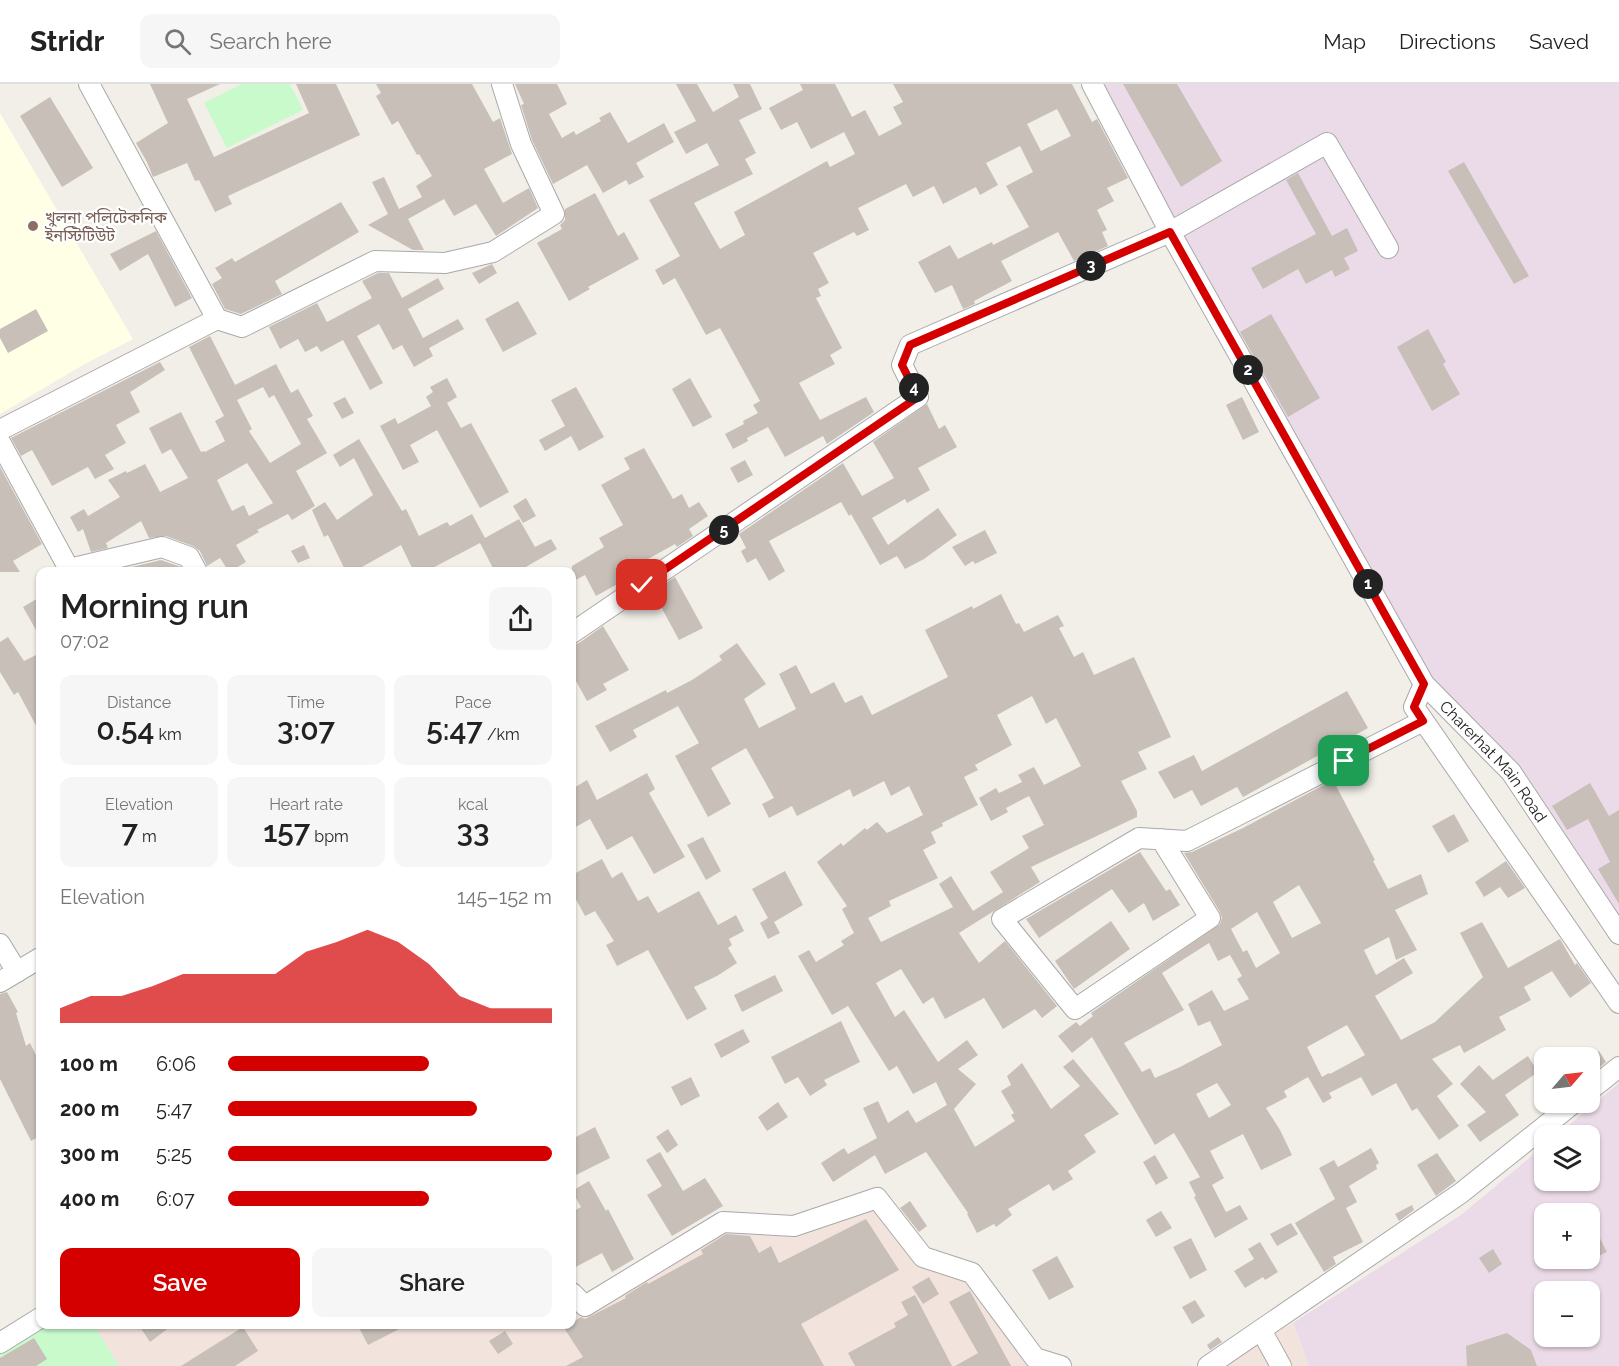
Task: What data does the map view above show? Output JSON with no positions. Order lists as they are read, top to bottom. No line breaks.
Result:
{"streets":{"street":["Charerhat Main Road"]},"places":["খুলনা পলিটেকনিক ইনস্টিটিউট"],"north":"top right","page":{"header":"Stridr","search":"Search here","nav":["Map","Directions","Saved"],"pins":["3","2","4","5","1"],"heading":["Morning run","07:02"],"stats":[["Distance","0.54 km"],["Time","3:07"],["Pace","5:47 /km"],["Elevation","7 m"],["Heart rate","157 bpm"],["kcal","33"]],"chart":["Elevation","145–152 m"],"list":[{"name":"100 m","note":"6:06"},{"name":"200 m","note":"5:47"},{"name":"300 m","note":"5:25"},{"name":"400 m","note":"6:07"}],"map_buttons":["+","−"],"buttons":["Save","Share"]}}
